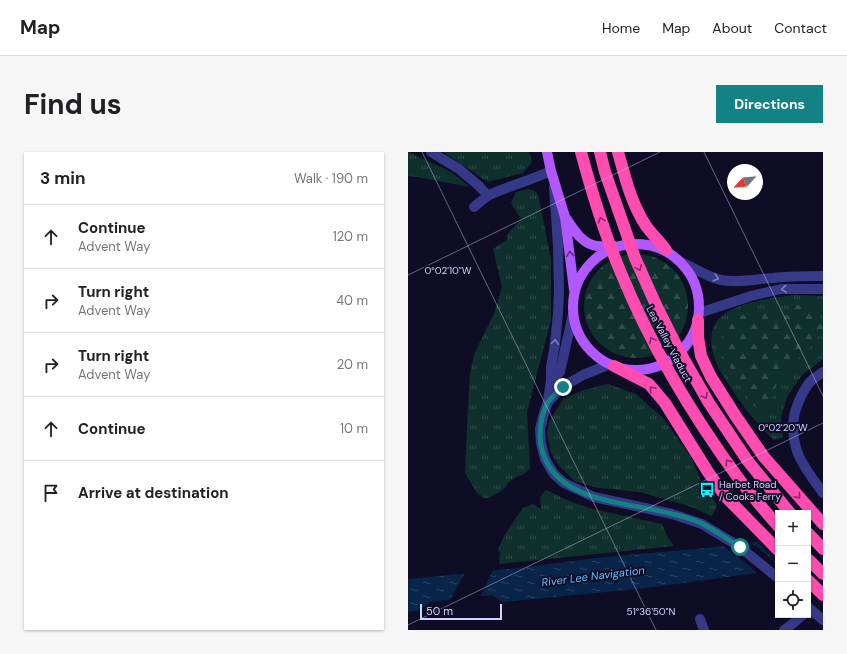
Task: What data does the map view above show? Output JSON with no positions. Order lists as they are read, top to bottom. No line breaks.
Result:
{"streets":{"highway":["Lea Valley Viaduct"]},"water":["River Lee Navigation"],"places":{"bus stop":["Harbet Road / Cooks Ferry"]},"scale_bar":"50 m","north":"bottom left","page":{"header":"Map","nav":["Home","Map","About","Contact"],"buttons":"Directions","title":"Find us","heading":["3 min","Walk · 190 m"],"list":[["Continue","Advent Way","120 m"],["Turn right","Advent Way","40 m"],["Turn right","Advent Way","20 m"],["Continue","10 m"],"Arrive at destination"],"map_buttons":["+","−"],"scale":"50 m"},"coordinates":["0°02'10\"W","0°02'20\"W","51°36'50\"N"]}
